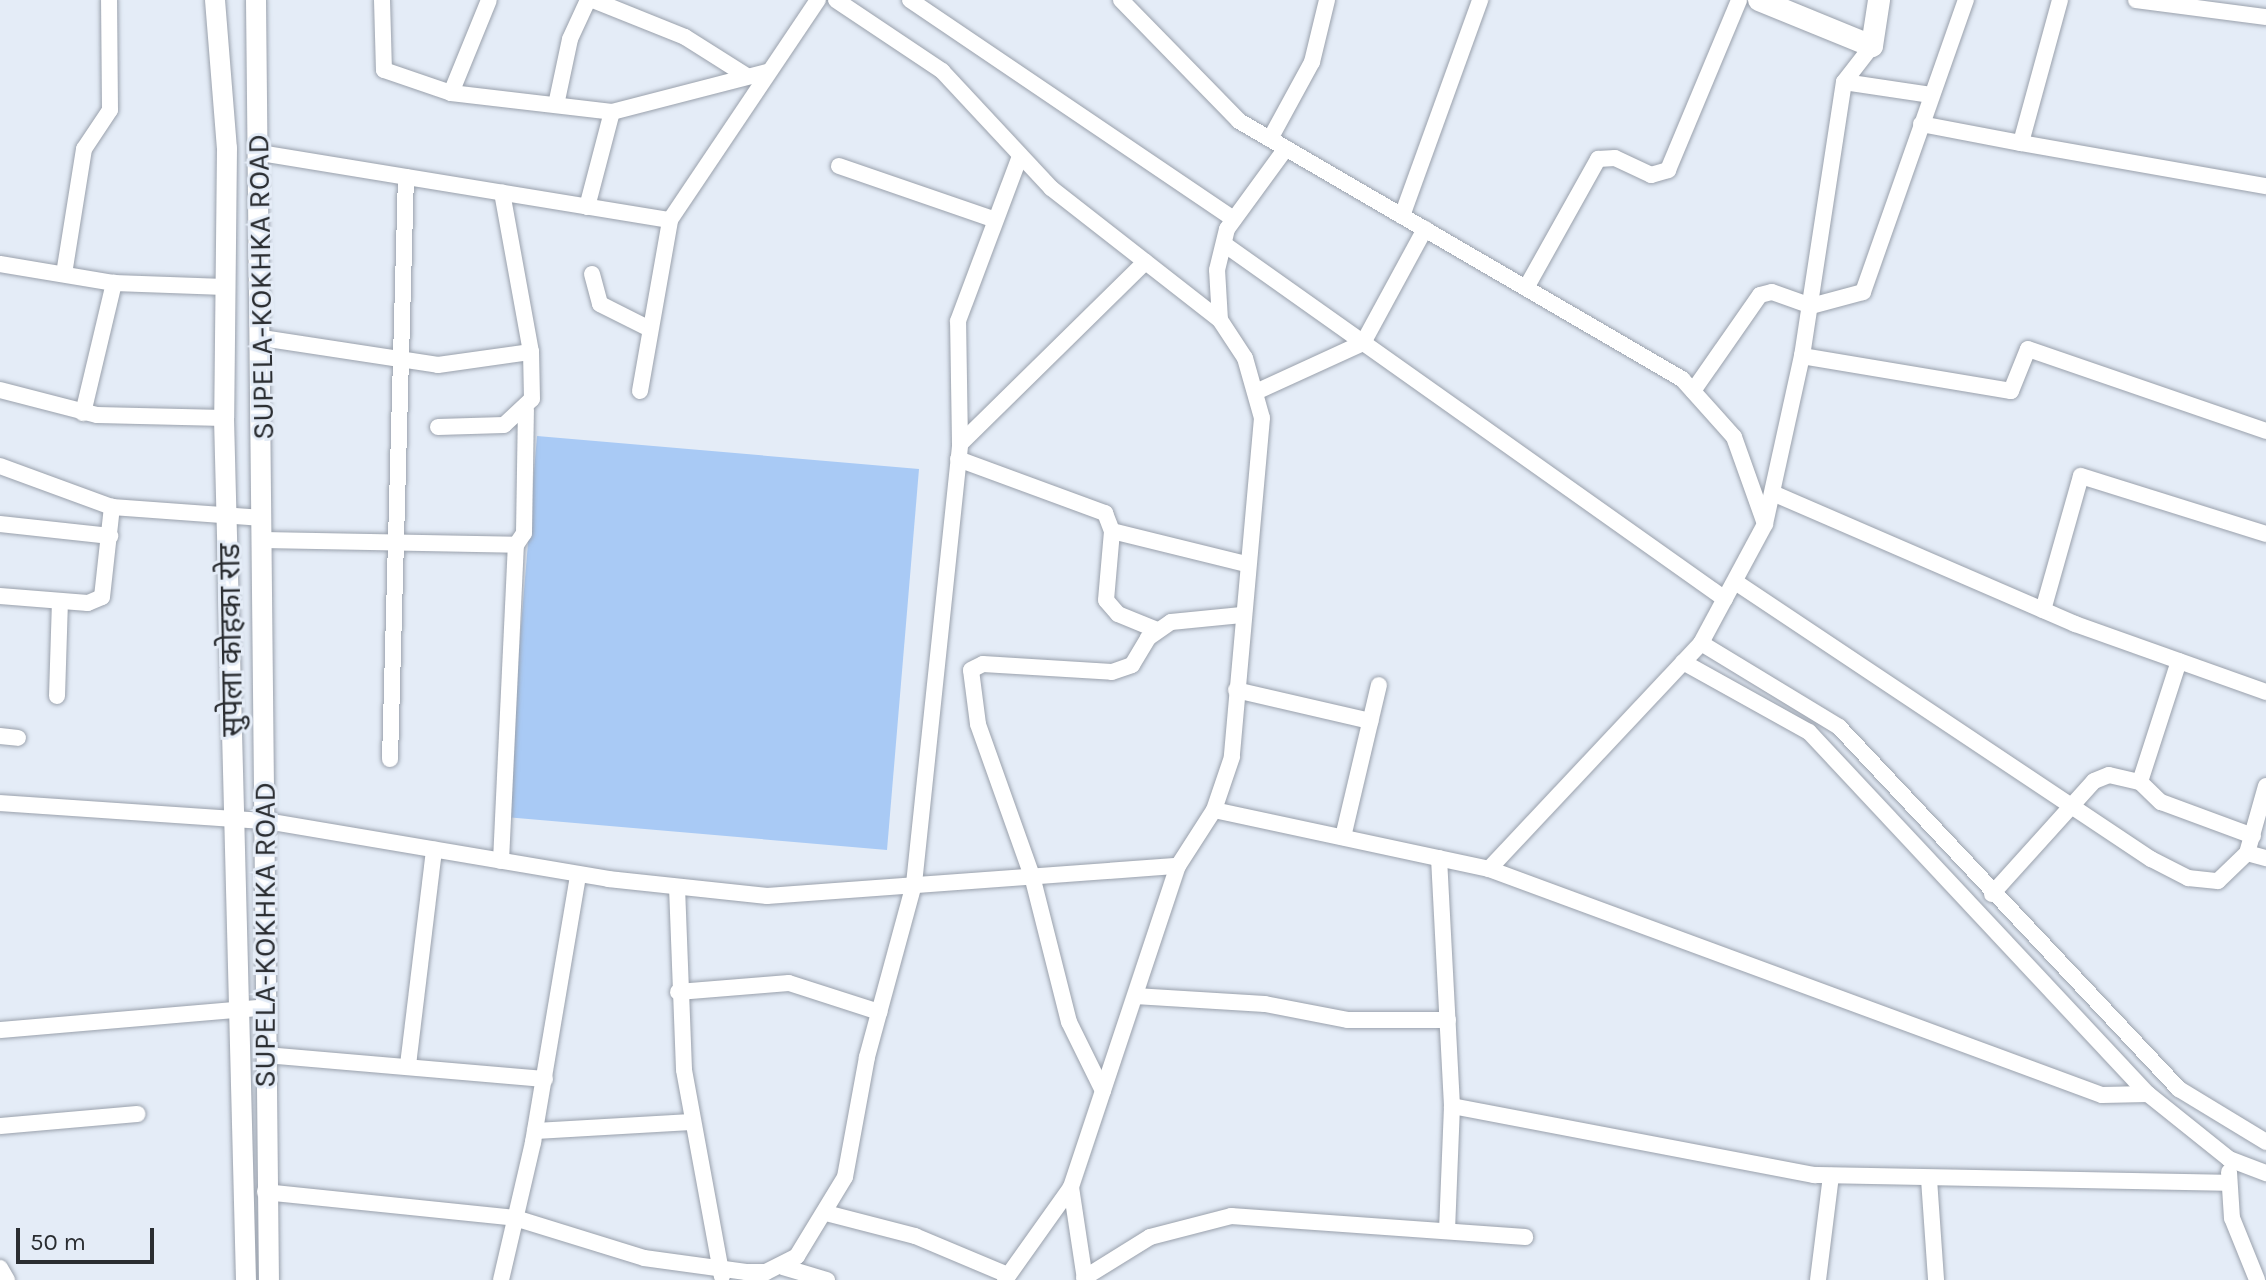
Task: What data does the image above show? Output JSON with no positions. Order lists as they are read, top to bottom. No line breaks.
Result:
{"streets":{"street":["SUPELA-KOKHKA ROAD","सुपेला कोहका रोड"]},"scale_bar":"50 m"}
